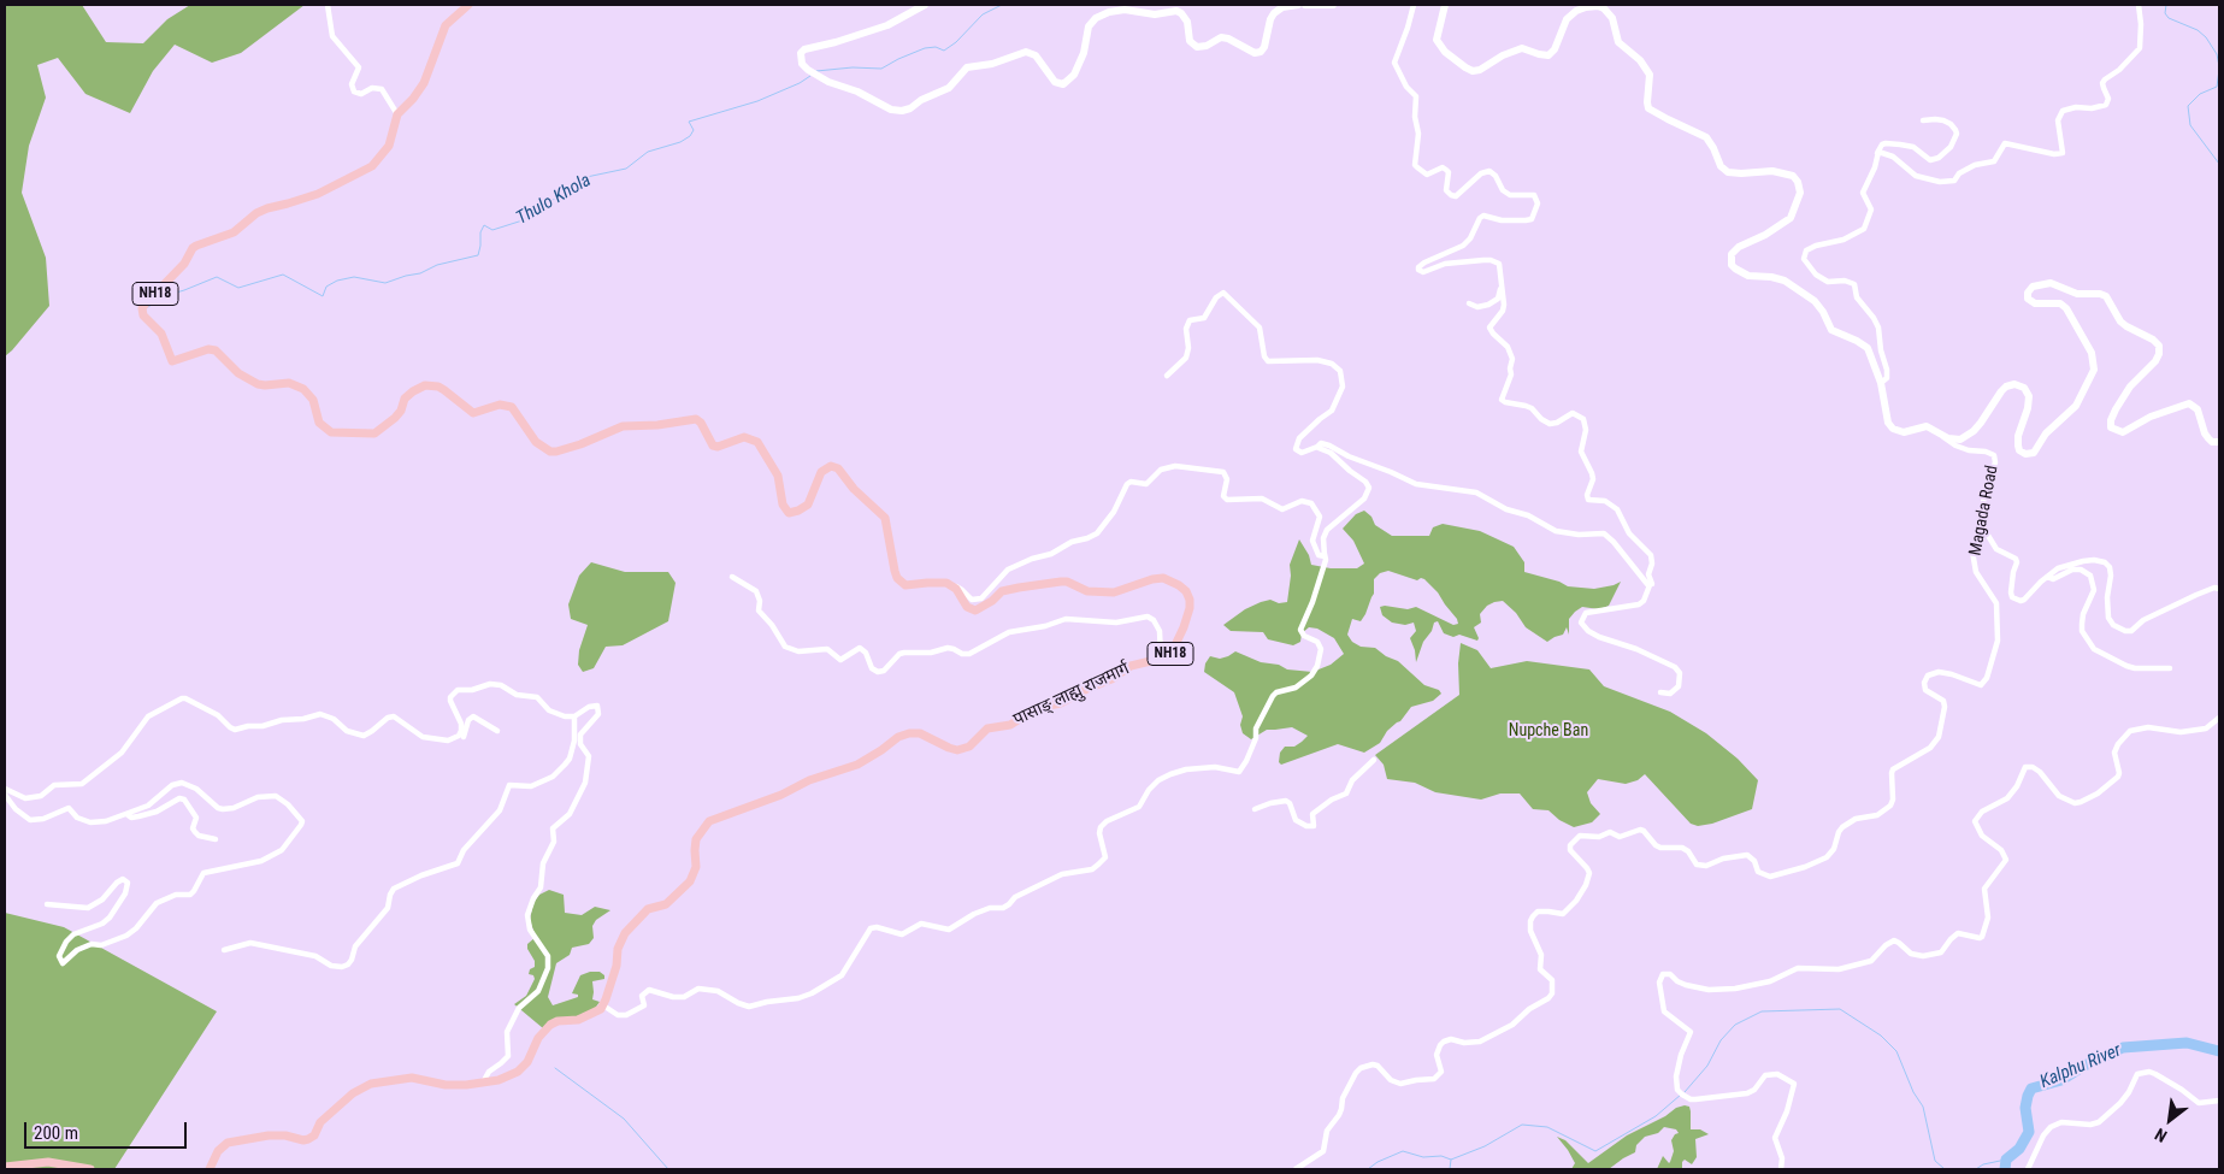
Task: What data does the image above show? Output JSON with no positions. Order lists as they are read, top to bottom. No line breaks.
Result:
{"streets":{"main road":["NH18","पासाङ् लाह्मु राजमार्ग"],"street":["Magada Road"]},"crossings":[["NH18","पासाङ् लाह्मु राजमार्ग"]],"water":["Thulo Khola","Kalphu River"],"parks":["Nupche Ban"],"scale_bar":"200 m","north":"bottom left"}
